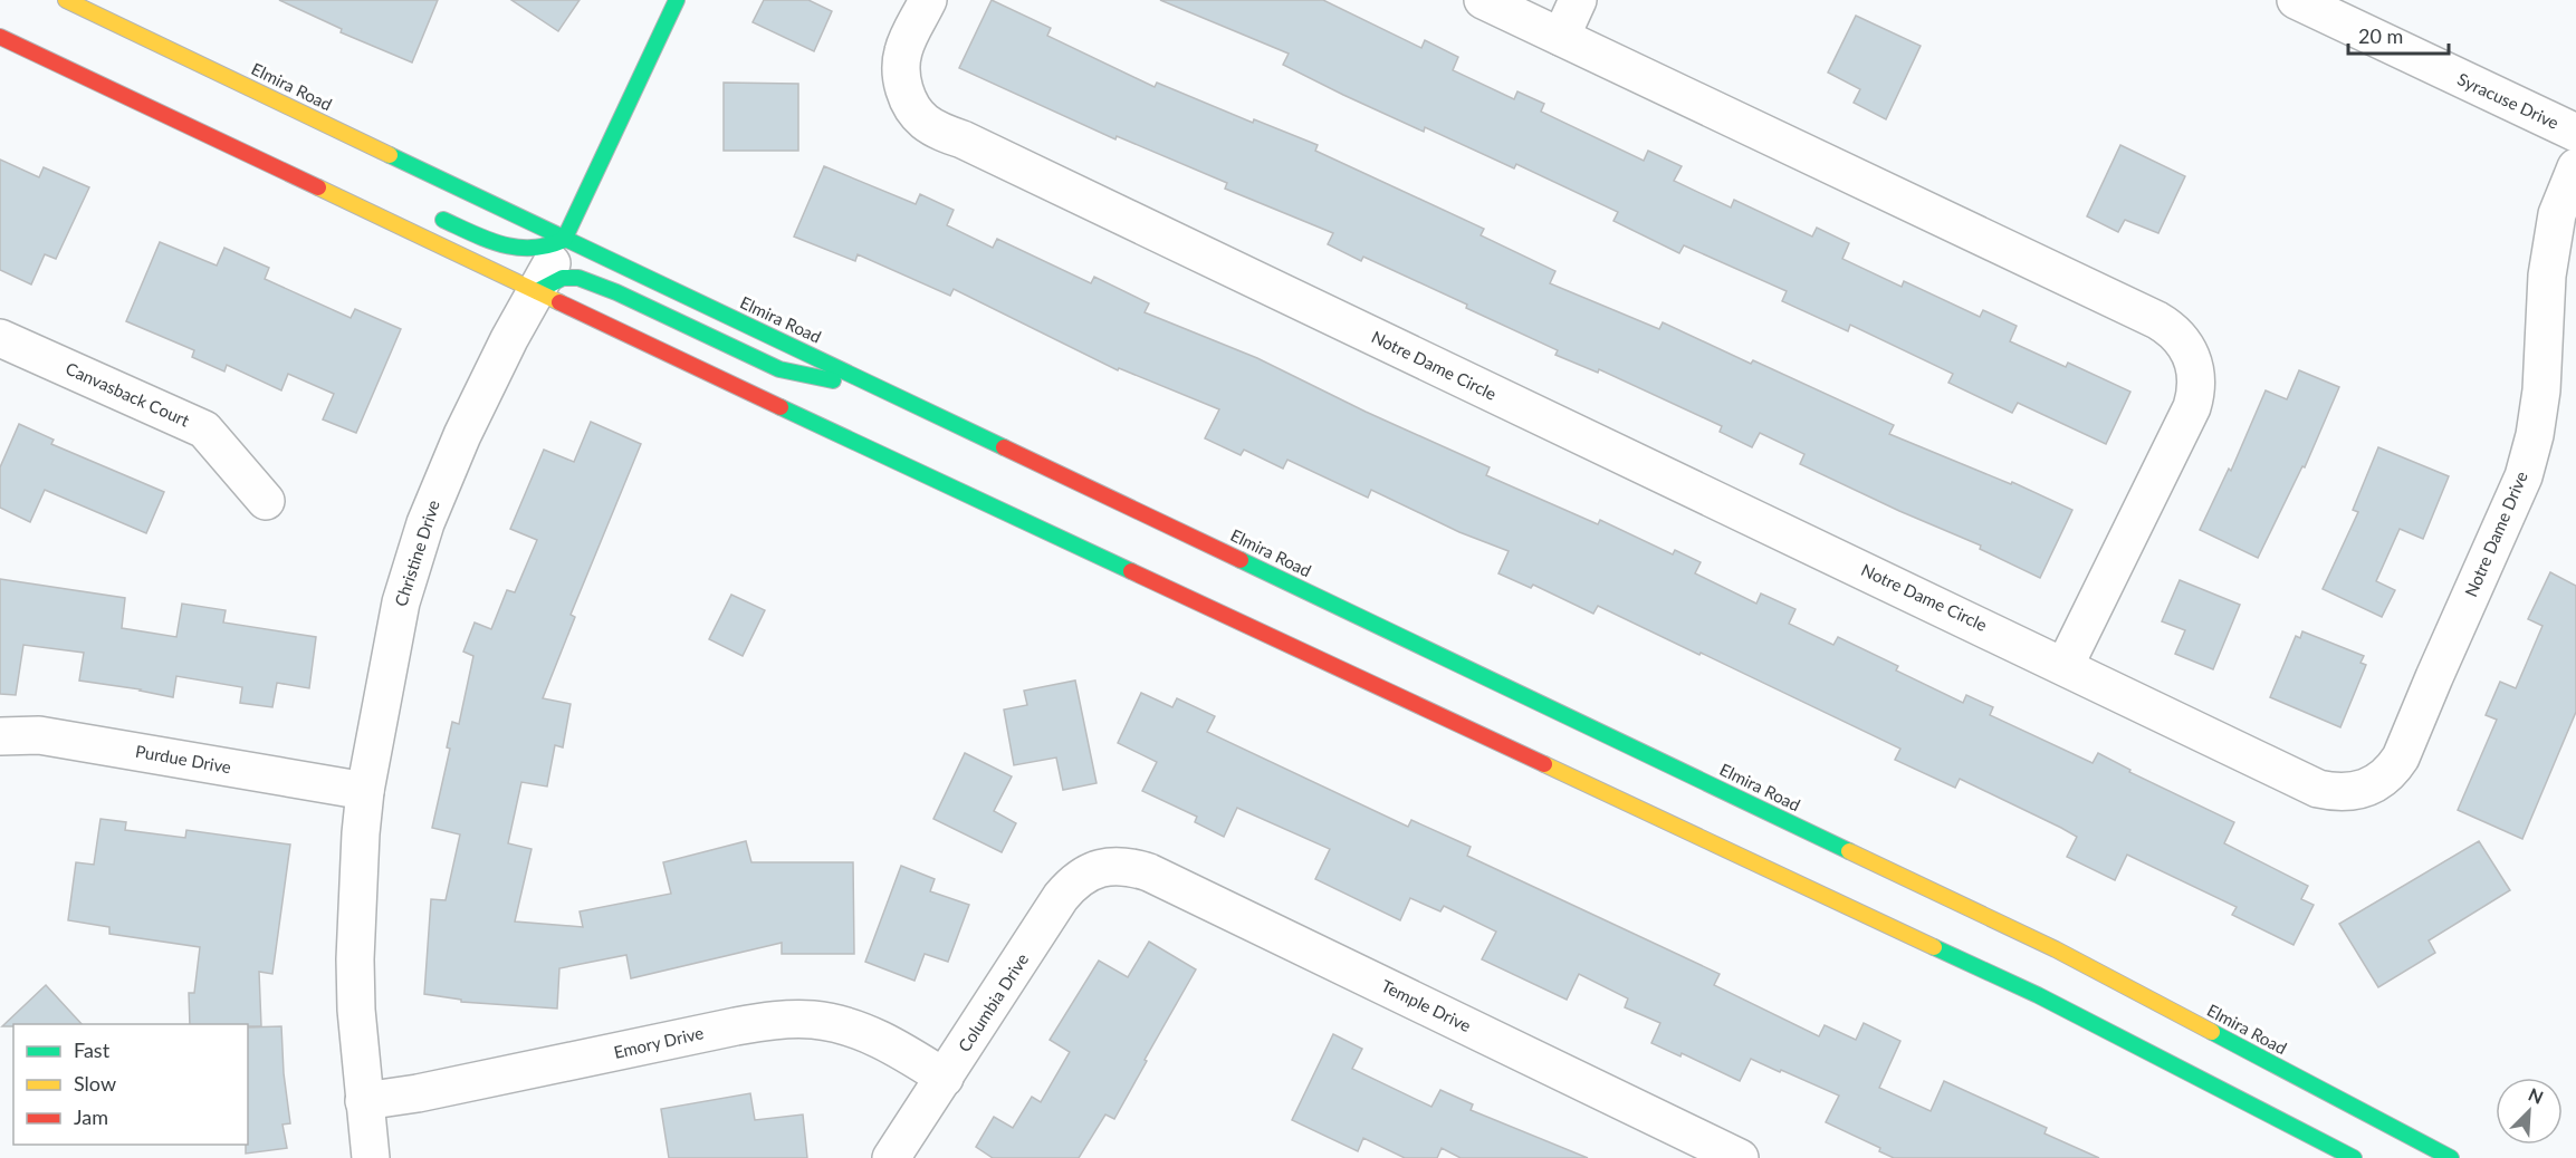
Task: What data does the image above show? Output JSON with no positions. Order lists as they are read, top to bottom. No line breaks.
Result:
{"streets":{"main road":["Elmira Road","Christine Drive"],"street":["Syracuse Drive","Notre Dame Circle","Canvasback Court","Notre Dame Drive","Purdue Drive","Columbia Drive","Temple Drive","Emory Drive"]},"crossings":[["Elmira Road","Christine Drive"],["Notre Dame Circle","Notre Dame Drive"],["Christine Drive","Purdue Drive"],["Christine Drive","Emory Drive"],["Columbia Drive","Temple Drive"],["Columbia Drive","Emory Drive"]],"legend":["Fast","Slow","Jam"],"scale_bar":"20 m","north":"top right"}
